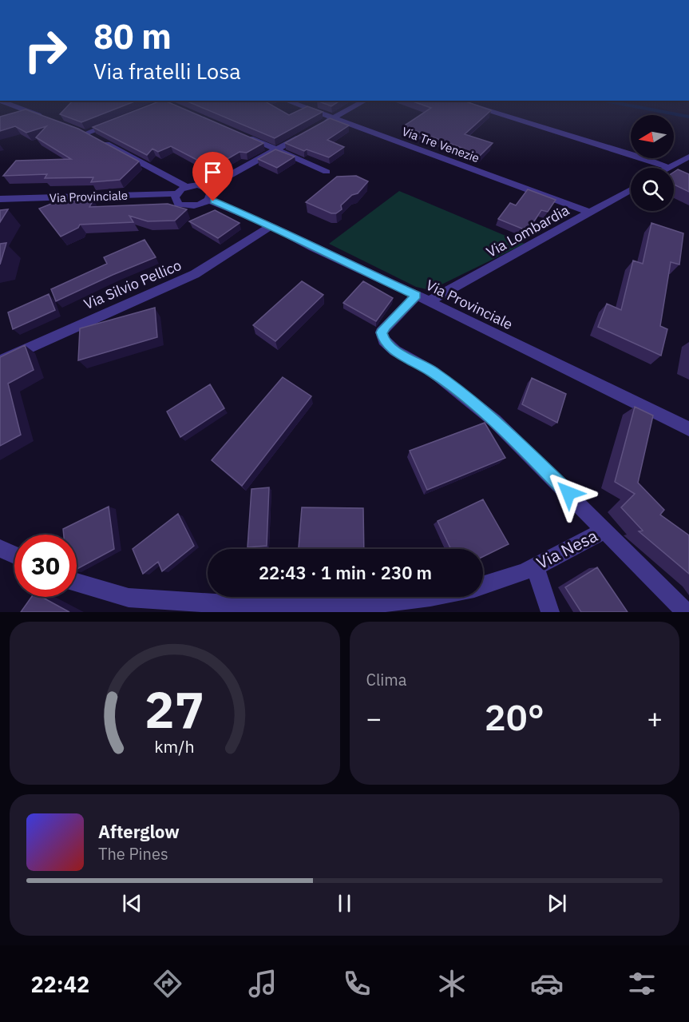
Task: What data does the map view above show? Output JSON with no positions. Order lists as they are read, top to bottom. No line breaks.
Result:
{"streets":{"street":["Via Tre Venezie","Via Provinciale","Via Lombardia","Via Silvio Pellico","Via Nesa"]},"crossings":[["Via Tre Venezie","Via Lombardia"],["Via Provinciale","Via Lombardia"],["Via Provinciale","Via Silvio Pellico"],["Via Lombardia","Via Nesa"]],"north":"left","page":{"turn":["80 m","Via fratelli Losa"],"limit":"30","trip":"22:43 · 1 min · 230 m","tile":"Clima","heat":["−","20°","+"],"song":["Afterglow","The Pines"],"tabs":"22:42","gauge":["27","km/h"]}}
